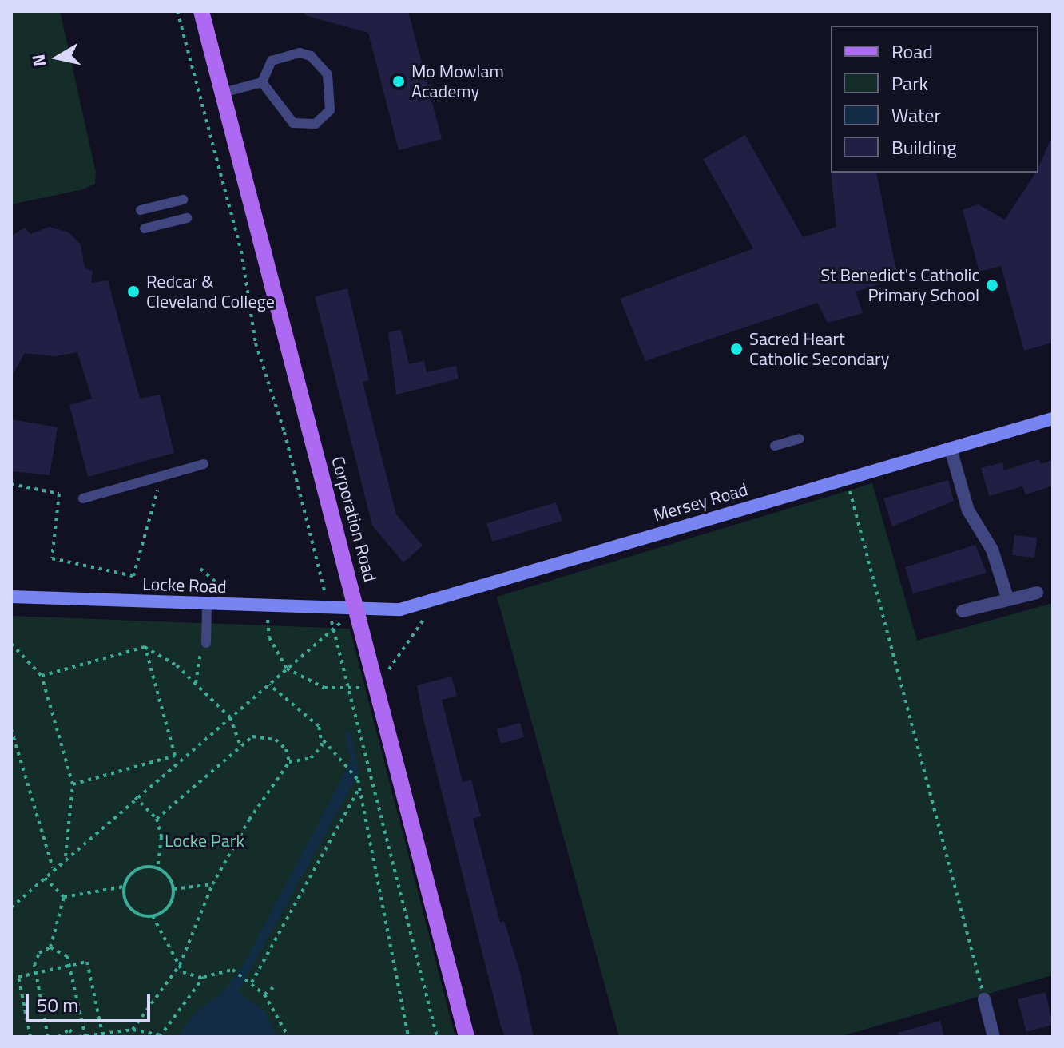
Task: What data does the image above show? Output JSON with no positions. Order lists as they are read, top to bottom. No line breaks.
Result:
{"streets":{"main road":["Corporation Road"],"street":["Mersey Road","Locke Road"]},"crossings":[["Mersey Road","Corporation Road"],["Mersey Road","Locke Road"],["Corporation Road","Locke Road"]],"parks":["Locke Park"],"places":["Mo Mowlam Academy","St Benedict's Catholic Primary School","Redcar & Cleveland College","Sacred Heart Catholic Secondary"],"legend":["Road","Park","Water","Building"],"scale_bar":"50 m","north":"left"}
